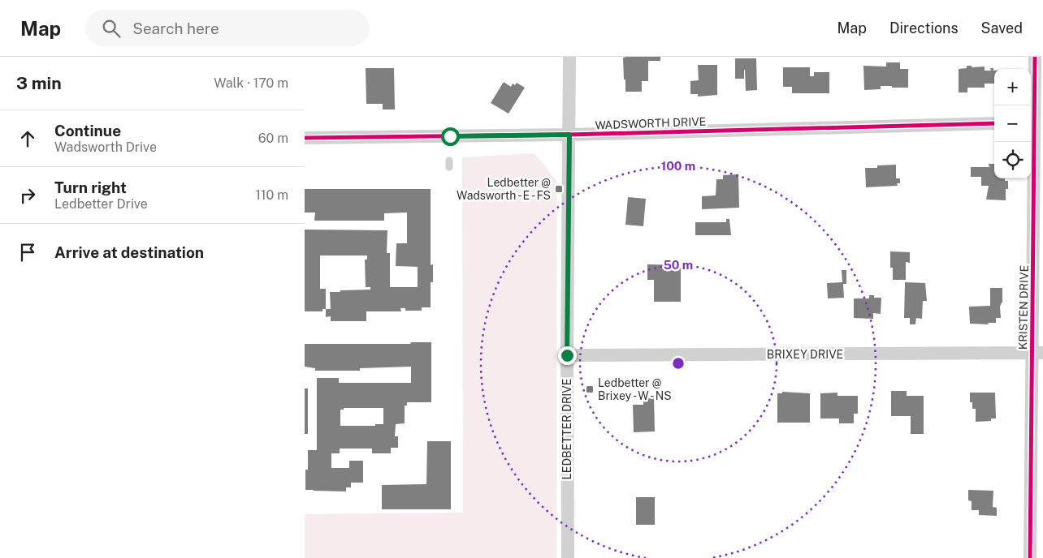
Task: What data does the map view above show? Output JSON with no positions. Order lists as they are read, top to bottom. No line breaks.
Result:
{"streets":{"street":["WADSWORTH DRIVE","KRISTEN DRIVE","BRIXEY DRIVE","LEDBETTER DRIVE"]},"crossings":[["WADSWORTH DRIVE","LEDBETTER DRIVE"],["KRISTEN DRIVE","BRIXEY DRIVE"],["BRIXEY DRIVE","LEDBETTER DRIVE"]],"places":{"transit":["Ledbetter @ Wadsworth - E - FS","Ledbetter @ Brixey - W - NS"]},"page":{"header":"Map","search":"Search here","nav":["Map","Directions","Saved"],"heading":["3 min","Walk · 170 m"],"map_buttons":["+","−"],"list":[["Continue","Wadsworth Drive","60 m"],["Turn right","Ledbetter Drive","110 m"],"Arrive at destination"]},"rings":["100 m","50 m"]}
